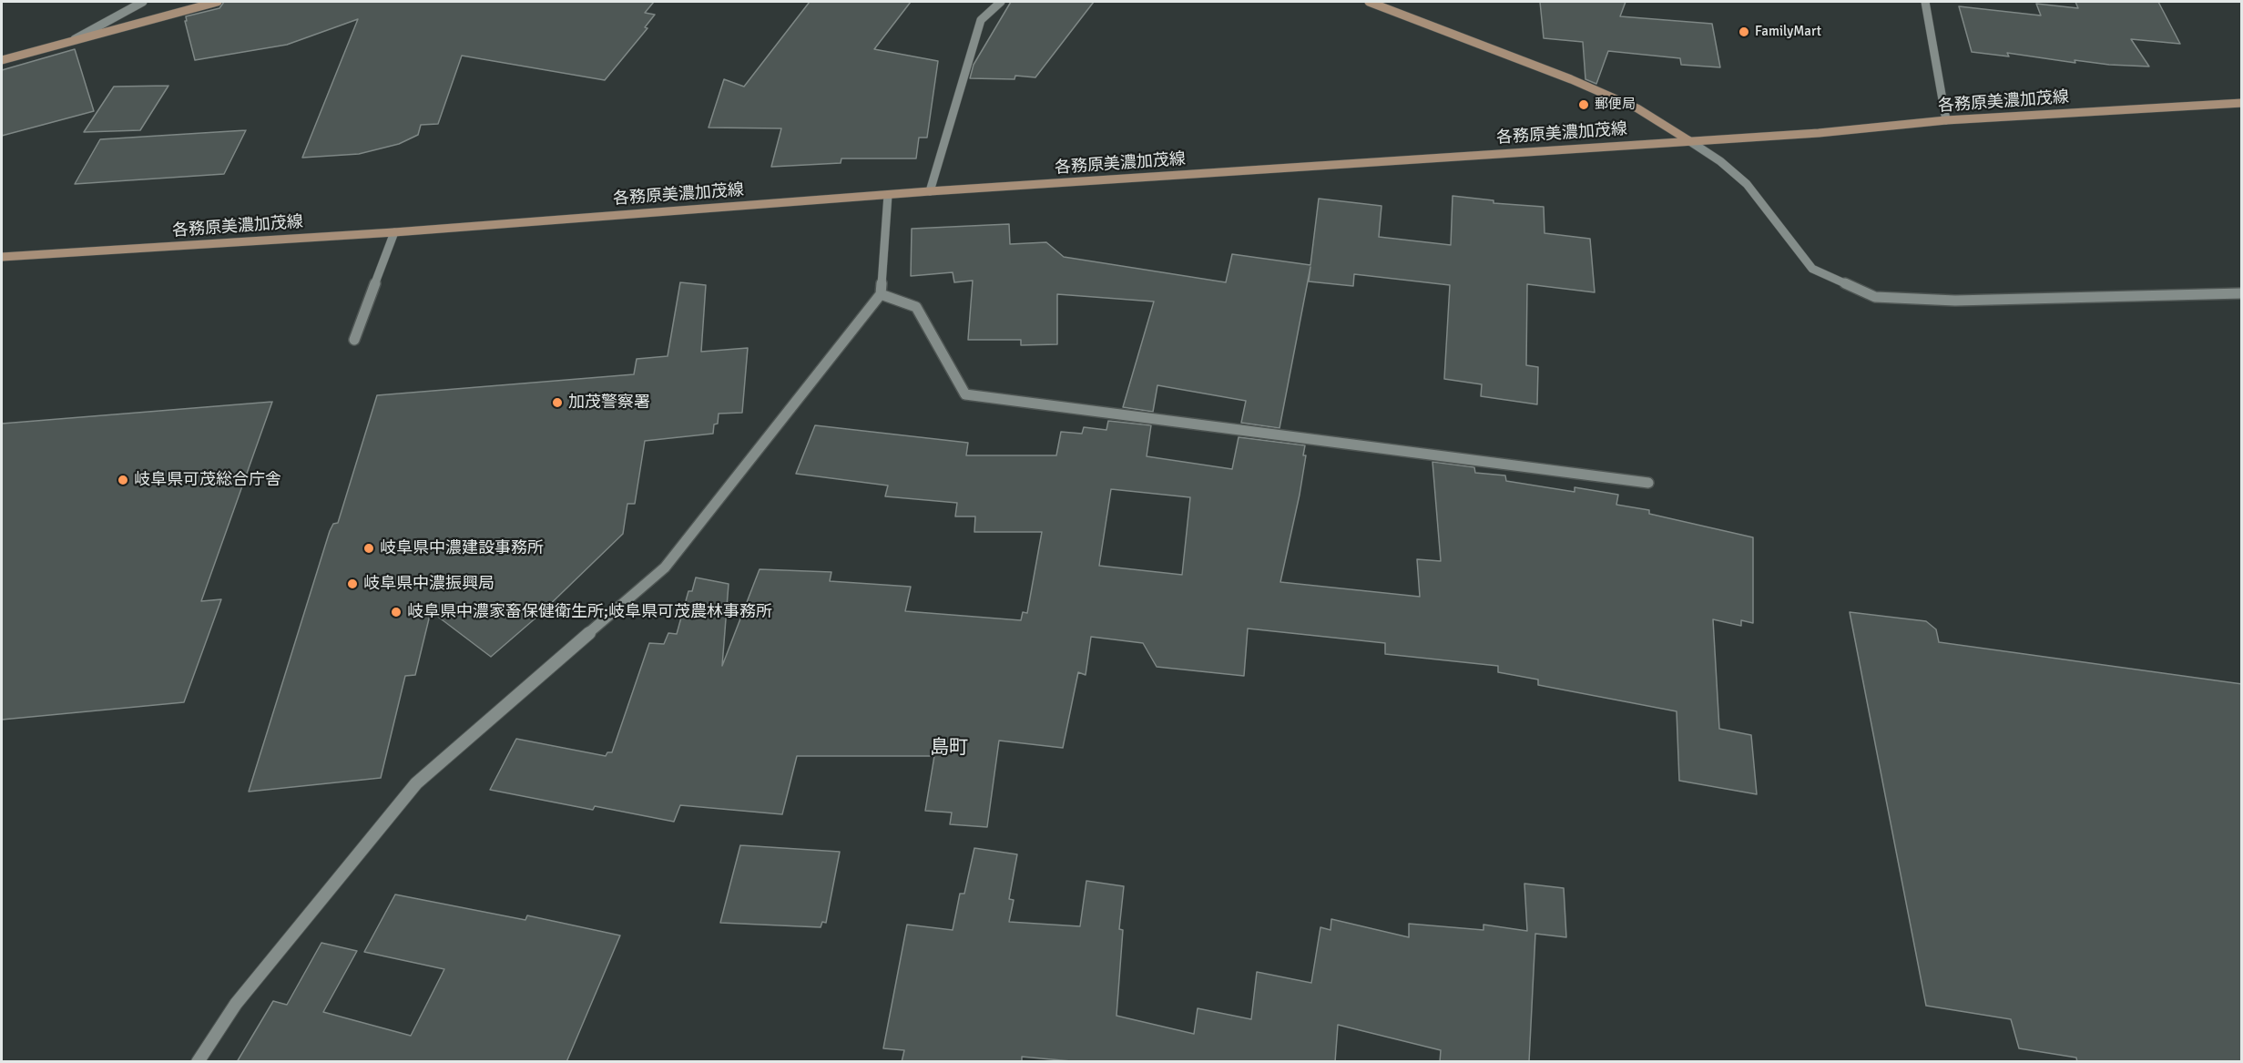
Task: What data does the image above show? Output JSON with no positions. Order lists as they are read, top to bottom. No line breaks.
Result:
{"streets":{"main road":["各務原美濃加茂線"]},"districts":["島町"],"places":["FamilyMart","郵便局","加茂警察署","岐阜県可茂総合庁舎","岐阜県中濃建設事務所","岐阜県中濃振興局","岐阜県中濃家畜保健衛生所;岐阜県可茂農林事務所"]}
